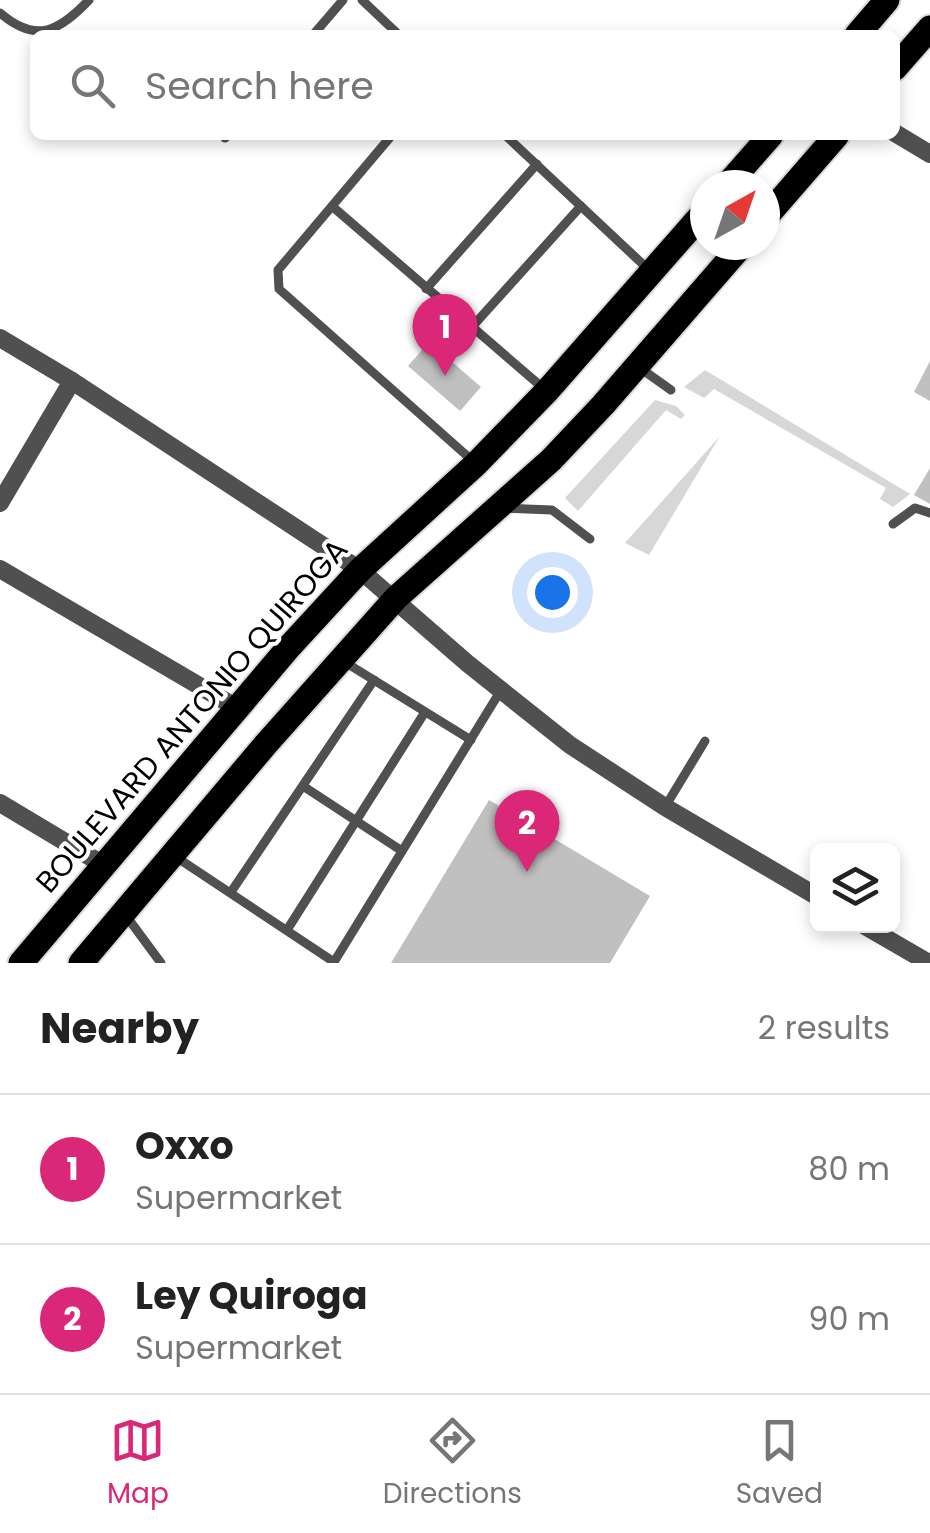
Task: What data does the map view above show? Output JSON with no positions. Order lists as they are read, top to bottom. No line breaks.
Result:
{"streets":{"main road":["BOULEVARD ANTONIO QUIROGA"]},"north":"top right","page":{"search":"Search here","pins":["1","2"],"heading":["Nearby","2 results"],"list":[{"mark":"1","name":"Oxxo","note":"Supermarket","value":"80 m"},{"mark":"2","name":"Ley Quiroga","note":"Supermarket","value":"90 m"}],"nav":["Map","Directions","Saved"]}}
